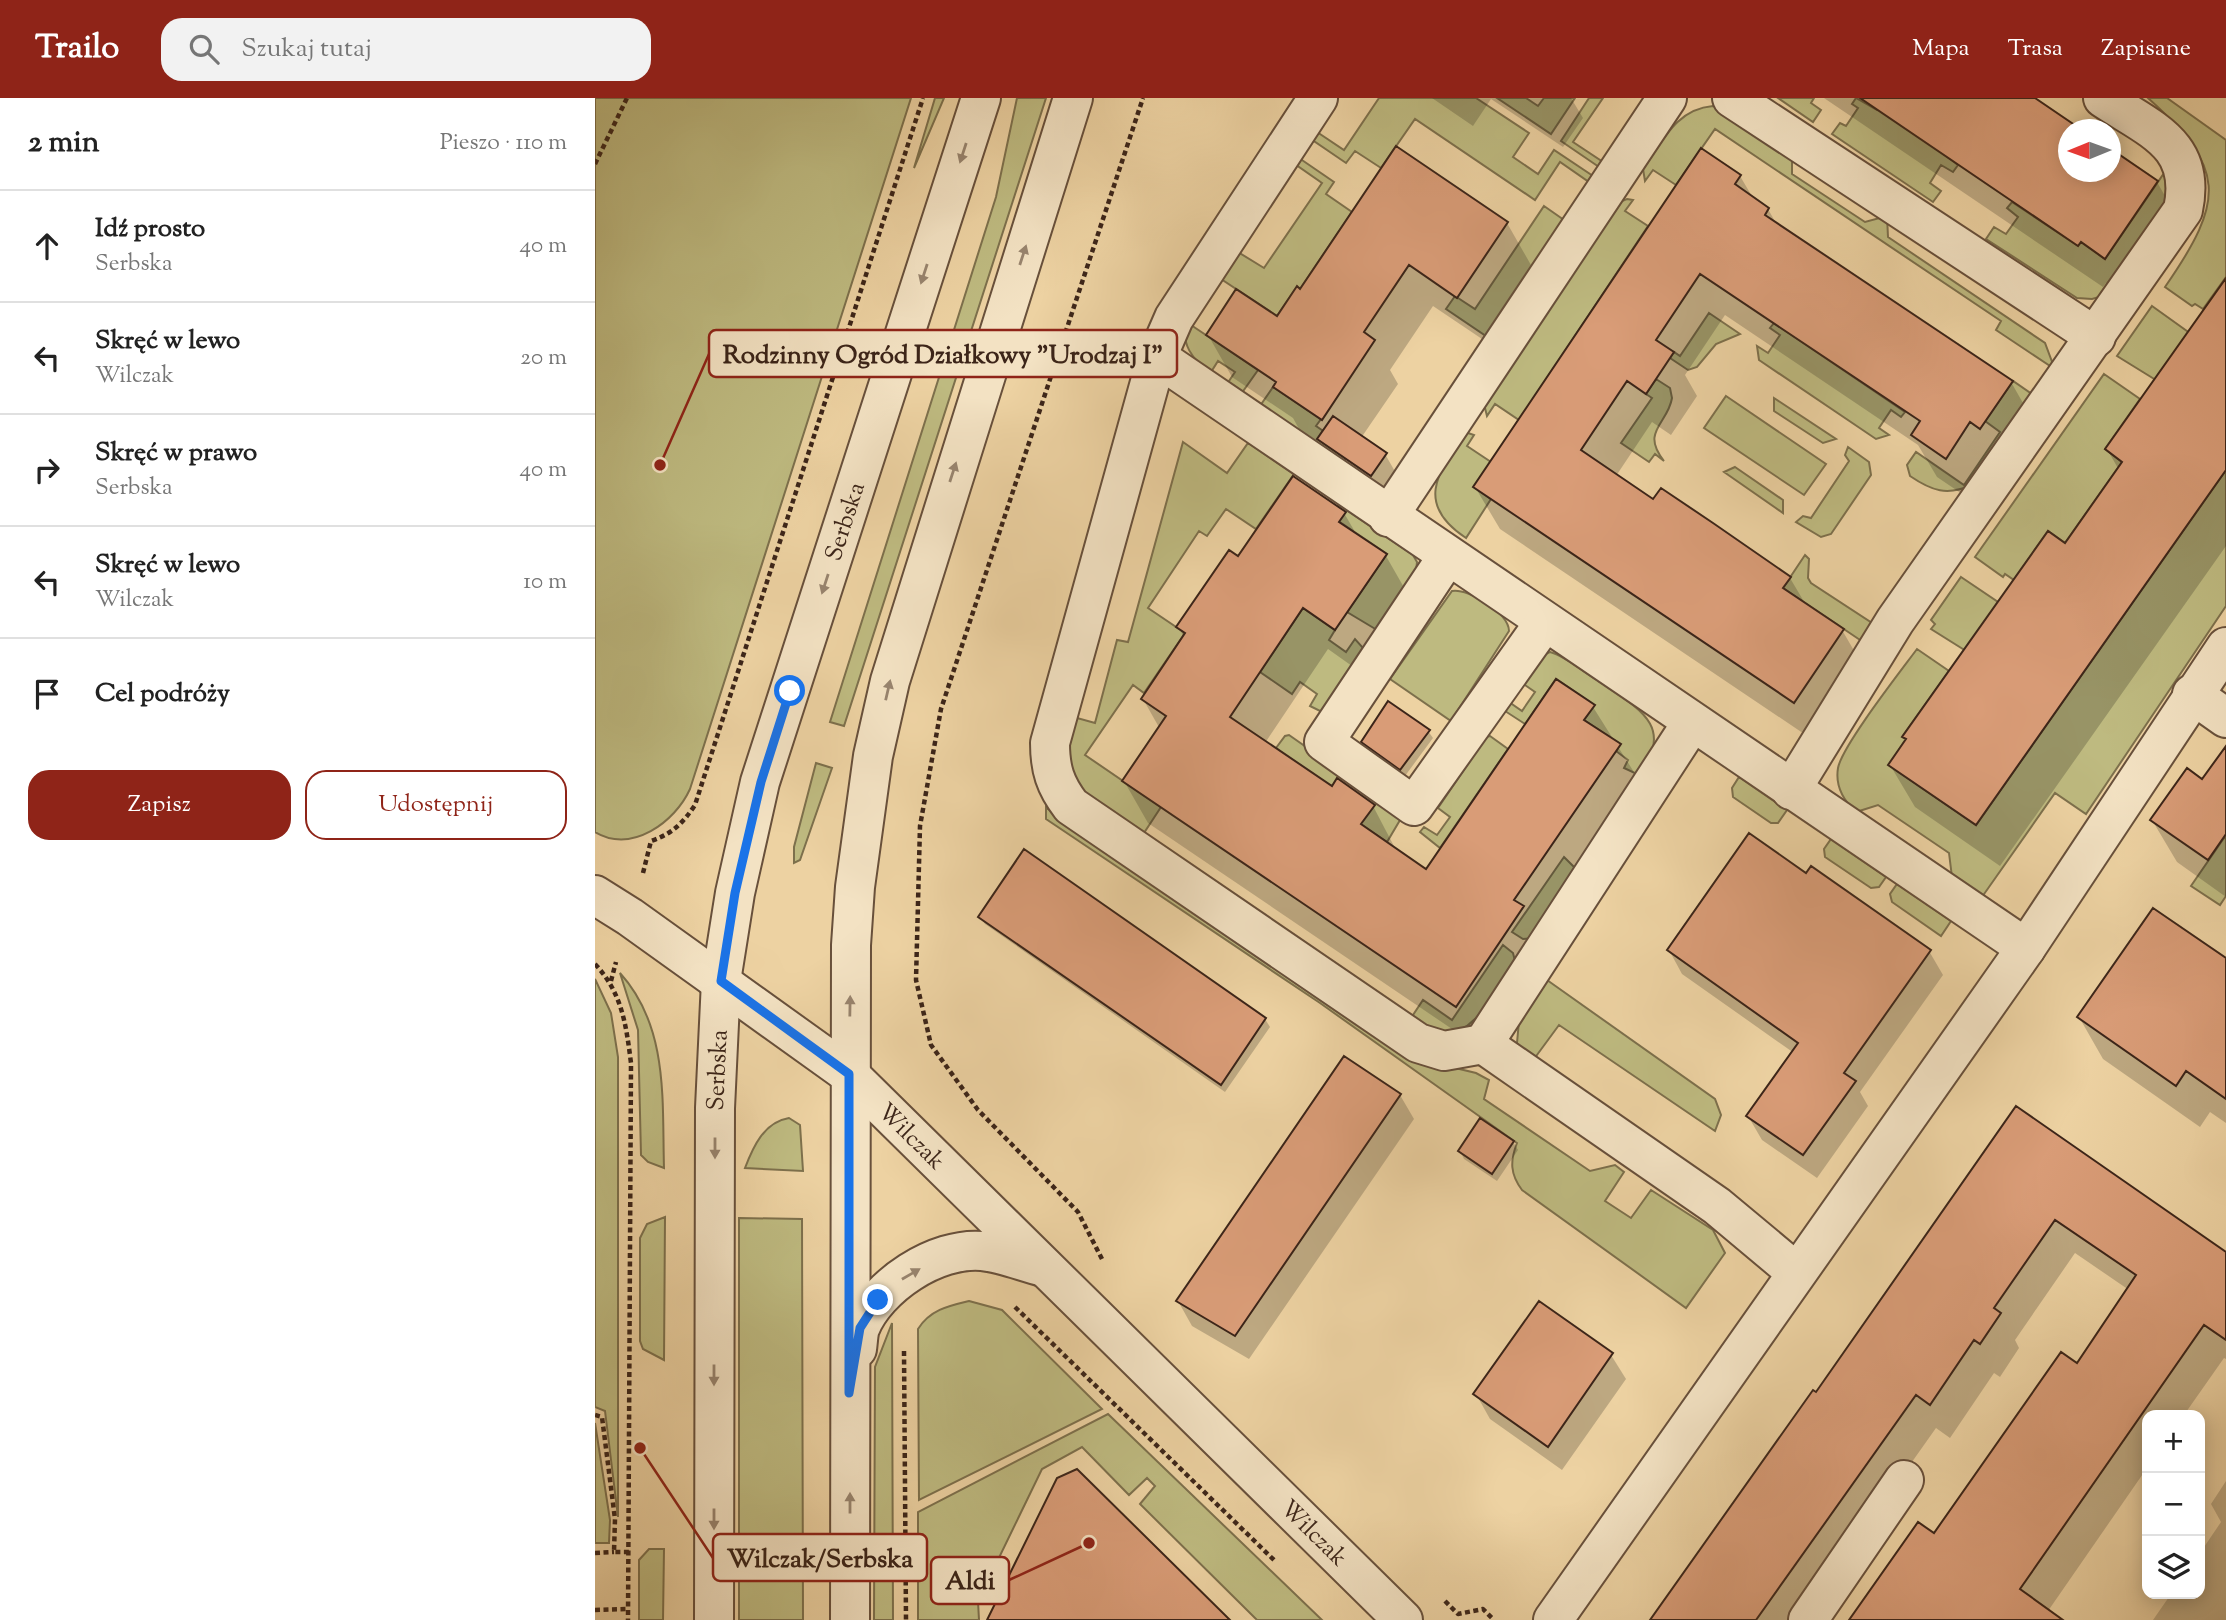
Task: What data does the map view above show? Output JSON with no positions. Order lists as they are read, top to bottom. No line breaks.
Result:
{"streets":{"street":["Serbska","Wilczak"]},"crossings":[["Serbska","Wilczak"]],"places":["Rodzinny Ogród Działkowy \"Urodzaj I\"","Wilczak/Serbska","Aldi"],"north":"left","page":{"header":"Trailo","search":"Szukaj tutaj","nav":["Mapa","Trasa","Zapisane"],"heading":["2 min","Pieszo · 110 m"],"list":[["Idź prosto","Serbska","40 m"],["Skręć w lewo","Wilczak","20 m"],["Skręć w prawo","Serbska","40 m"],["Skręć w lewo","Wilczak","10 m"],"Cel podróży"],"buttons":["Zapisz","Udostępnij"],"map_buttons":["+","−"]}}
